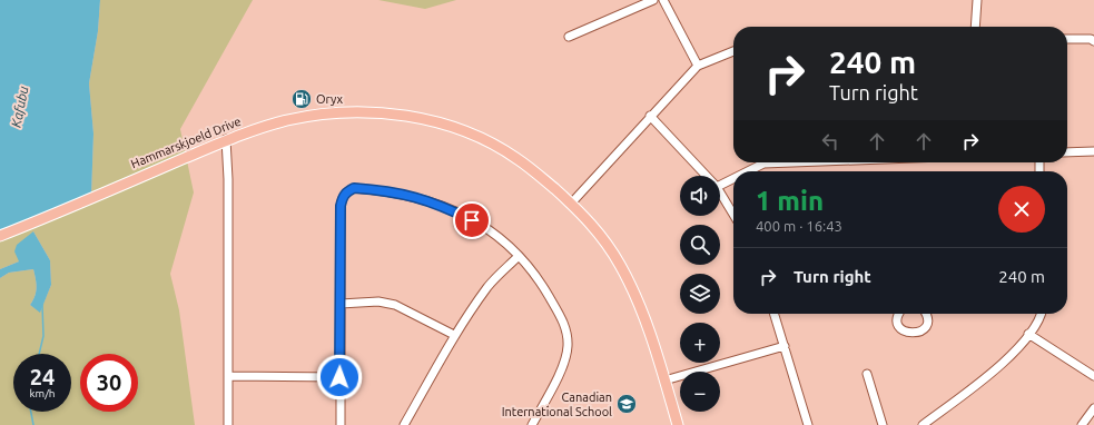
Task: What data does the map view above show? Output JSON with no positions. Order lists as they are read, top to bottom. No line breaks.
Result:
{"streets":{"main road":["Hammarskjoeld Drive"]},"water":["Kafubu"],"places":{"fuel station":["Oryx"],"school or university":["Canadian International School"]},"page":{"turn":["240 m","Turn right"],"heading":["1 min","400 m · 16:43"],"map_buttons":["+","−"],"list":[{"name":"Turn right","value":"240 m"}],"speed":"24 km/h","limit":"30"}}
